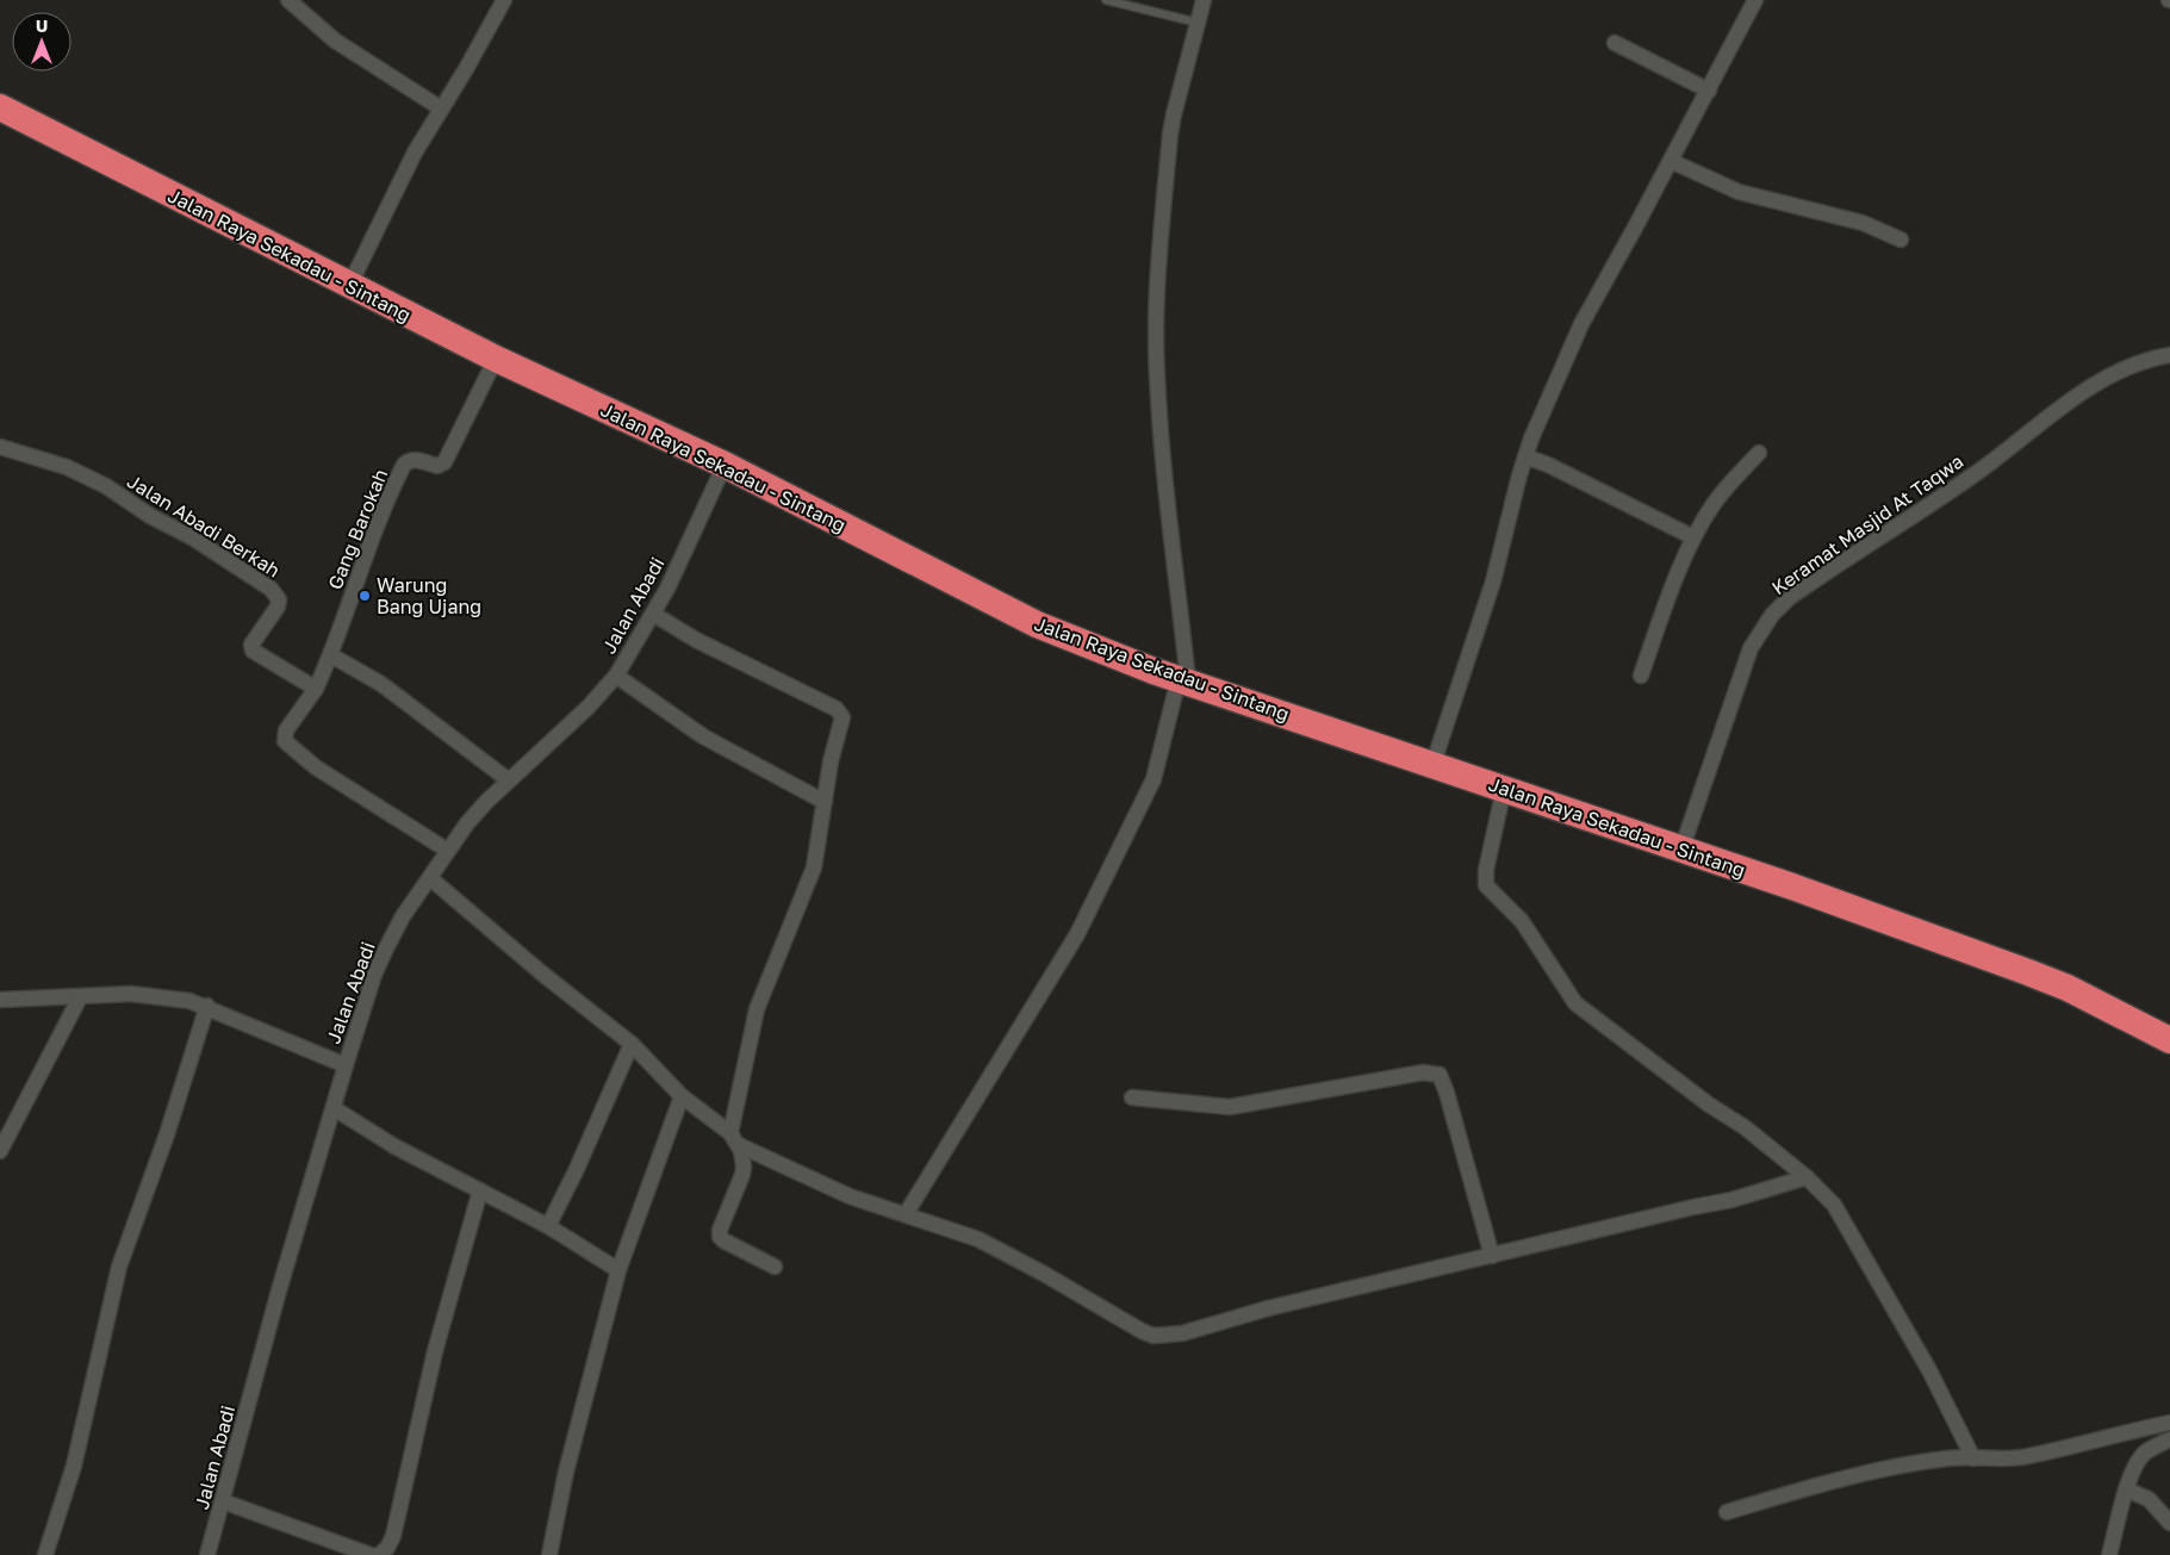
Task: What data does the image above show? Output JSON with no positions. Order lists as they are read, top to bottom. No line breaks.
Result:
{"streets":{"highway":["Jalan Raya Sekadau - Sintang"],"street":["Keramat Masjid At Taqwa","Jalan Abadi Berkah","Gang Barokah","Jalan Abadi"]},"crossings":[["Jalan Raya Sekadau - Sintang","Keramat Masjid At Taqwa"],["Jalan Raya Sekadau - Sintang","Gang Barokah"],["Jalan Raya Sekadau - Sintang","Jalan Abadi"],["Jalan Abadi Berkah","Gang Barokah"]],"places":["Warung Bang Ujang"],"north":"top"}
